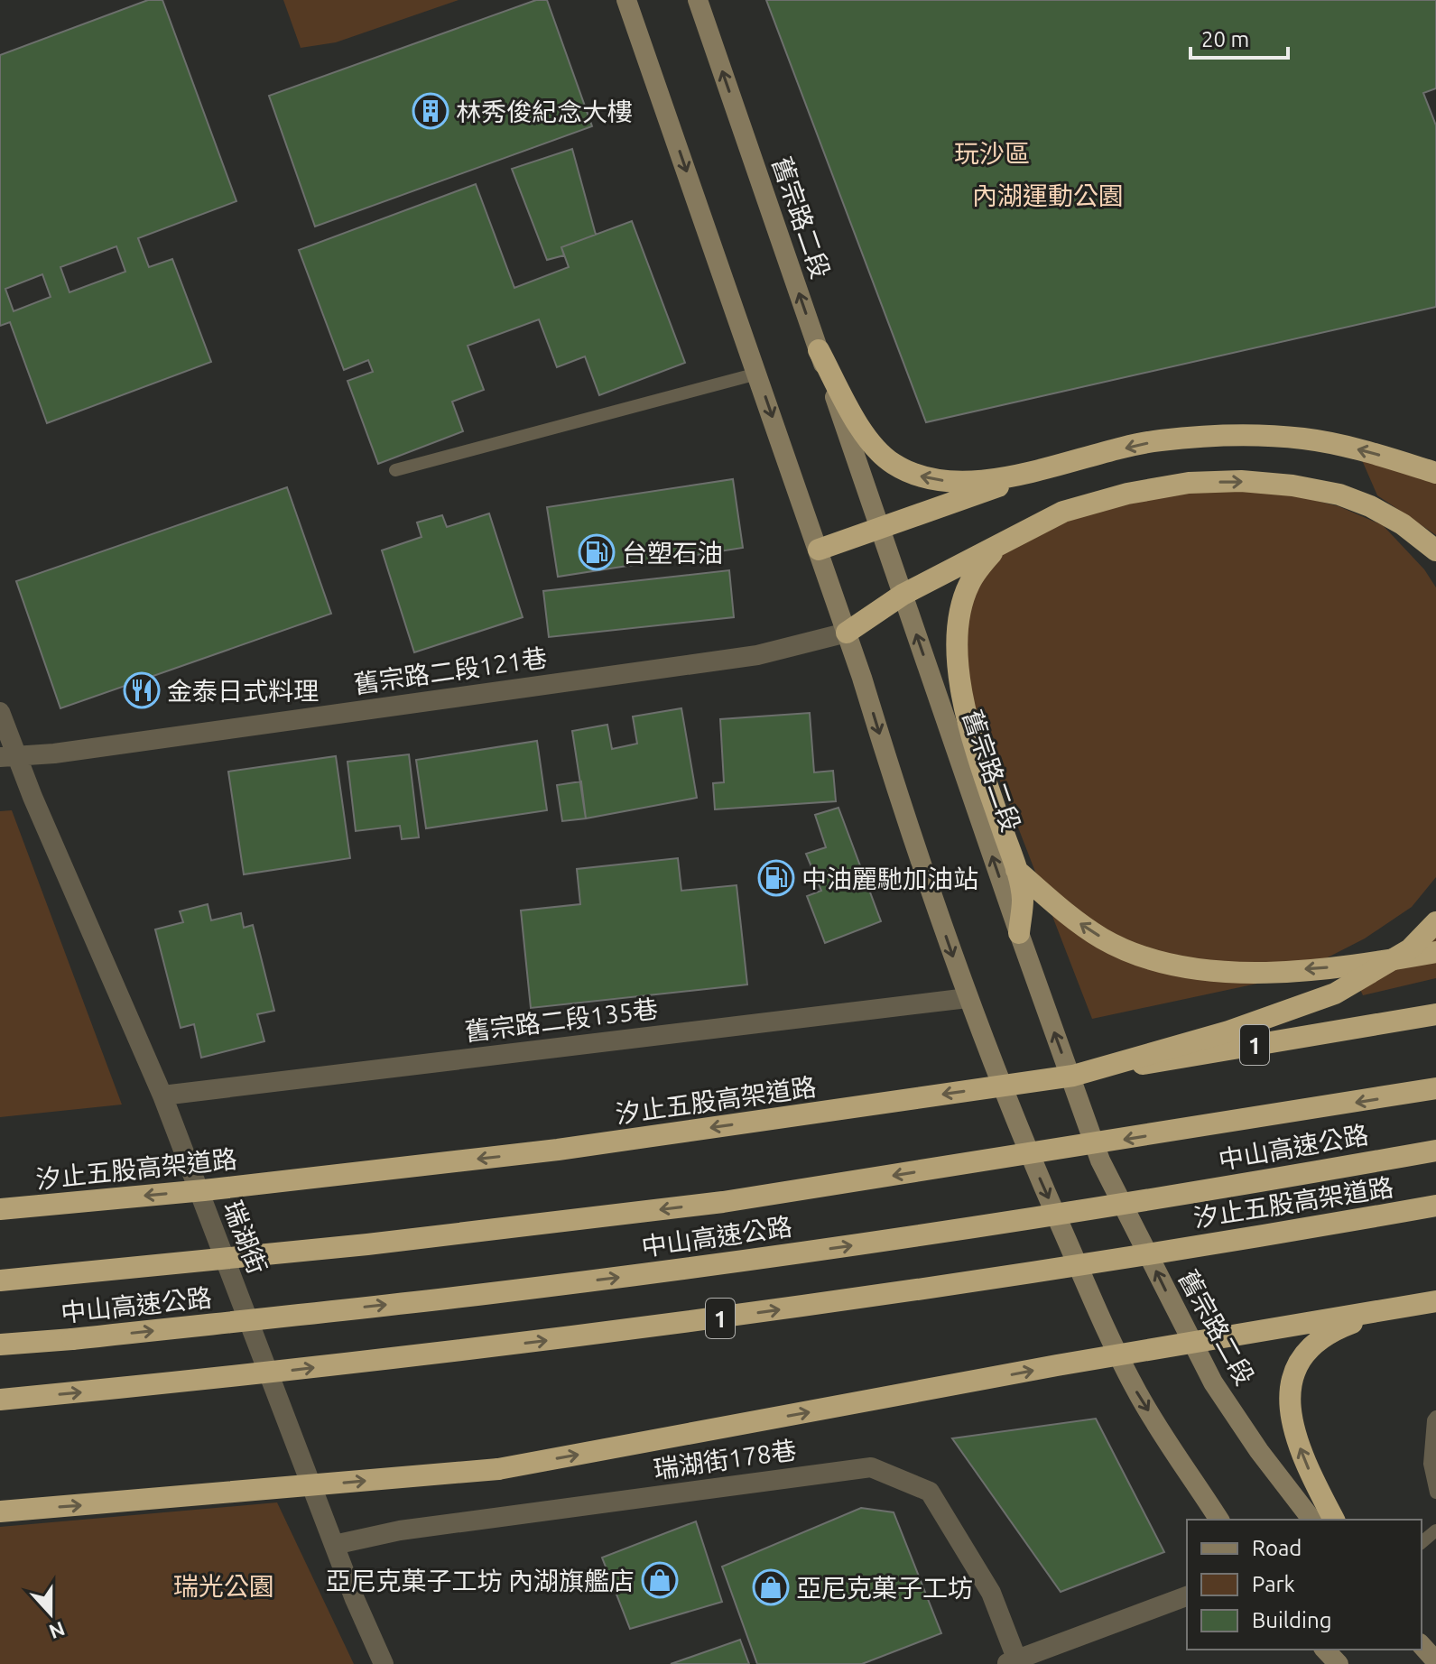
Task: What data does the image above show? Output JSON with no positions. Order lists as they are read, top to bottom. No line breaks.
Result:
{"streets":{"highway":["1","汐止五股高架道路","中山高速公路"],"main road":["舊宗路二段"],"street":["舊宗路二段121巷","舊宗路二段135巷","瑞湖街","瑞湖街178巷"]},"crossings":[["舊宗路二段121巷","瑞湖街"],["舊宗路二段135巷","瑞湖街"],["瑞湖街","瑞湖街178巷"]],"parks":["玩沙區","內湖運動公園","瑞光公園"],"places":{"building":["林秀俊紀念大樓"],"fuel station":["台塑石油","中油麗馳加油站"],"restaurant":["金泰日式料理"],"shop":["亞尼克菓子工坊 內湖旗艦店","亞尼克菓子工坊"]},"legend":["Road","Park","Building"],"scale_bar":"20 m","north":"bottom"}
